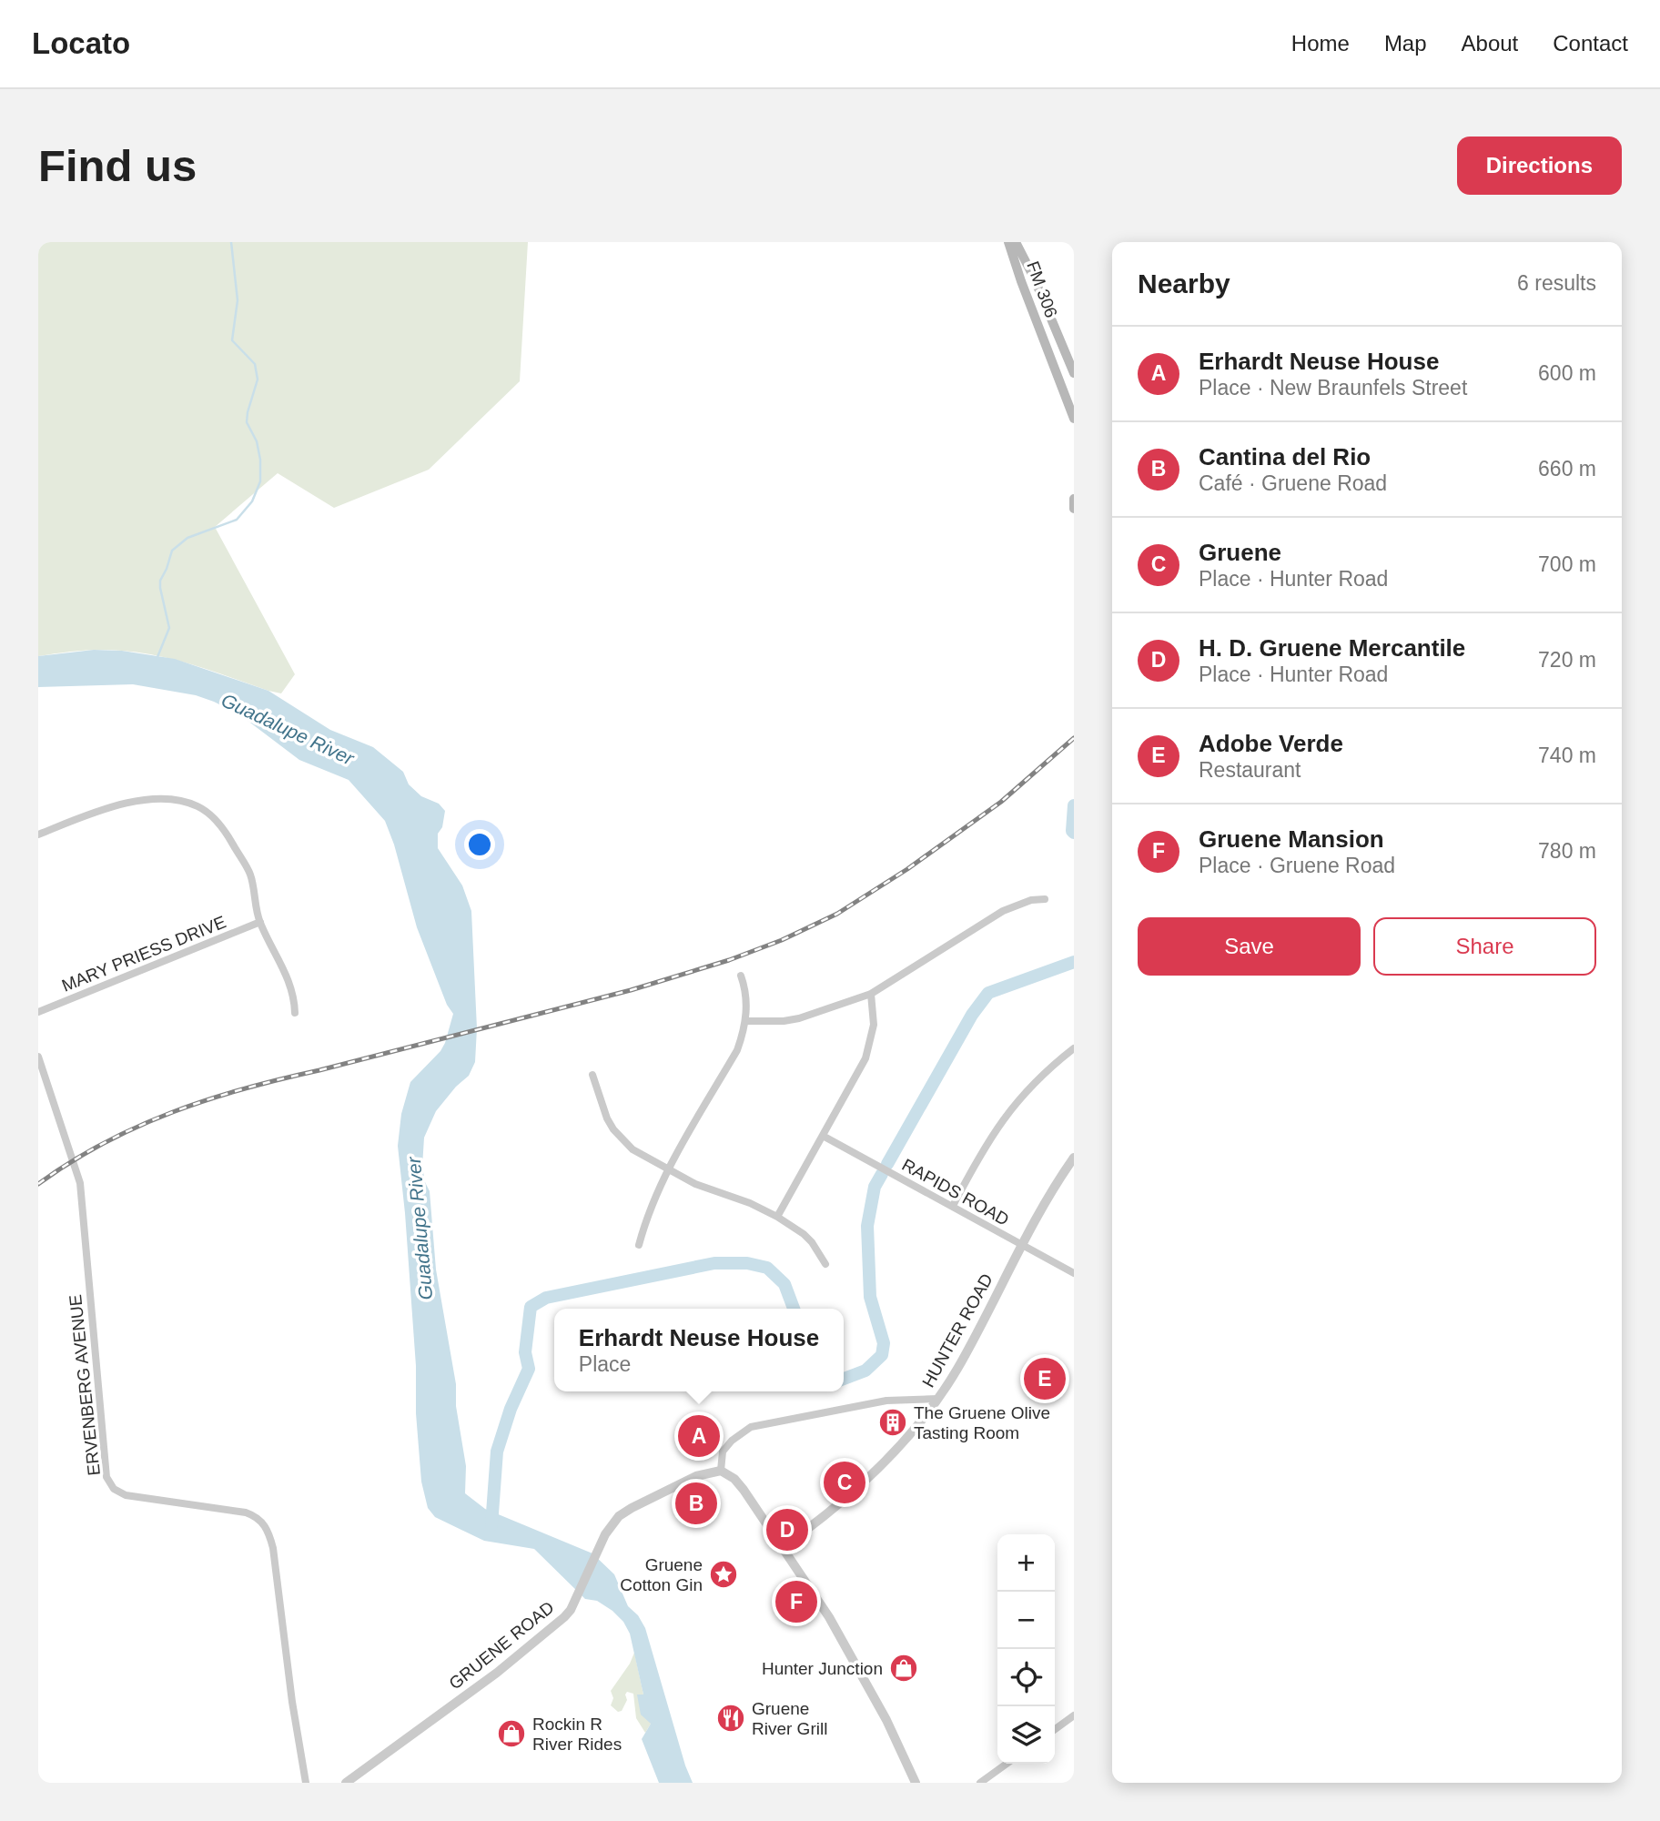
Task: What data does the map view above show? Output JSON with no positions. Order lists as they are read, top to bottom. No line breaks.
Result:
{"streets":{"main road":["FM 306"],"street":["MARY PRIESS DRIVE","RAPIDS ROAD","HUNTER ROAD","ERVENBERG AVENUE","GRUENE ROAD"]},"crossings":[["RAPIDS ROAD","HUNTER ROAD"]],"water":["Guadalupe River"],"places":{"building":["The Gruene Olive Tasting Room"],"place":["Gruene Cotton Gin"],"shop":["Hunter Junction","Rockin R River Rides"],"restaurant":["Gruene River Grill"]},"page":{"header":"Locato","nav":["Home","Map","About","Contact"],"buttons":["Directions",["Save","Share"]],"title":"Find us","heading":["Nearby","6 results"],"list":[{"mark":"A","name":"Erhardt Neuse House","note":"Place · New Braunfels Street","value":"600 m"},{"mark":"B","name":"Cantina del Rio","note":"Café · Gruene Road","value":"660 m"},{"mark":"C","name":"Gruene","note":"Place · Hunter Road","value":"700 m"},{"mark":"D","name":"H. D. Gruene Mercantile","note":"Place · Hunter Road","value":"720 m"},{"mark":"E","name":"Adobe Verde","note":"Restaurant","value":"740 m"},{"mark":"F","name":"Gruene Mansion","note":"Place · Gruene Road","value":"780 m"}],"popup":["Erhardt Neuse House","Place"],"pins":["E","A","C","B","D","F"],"map_buttons":["+","−"]}}
